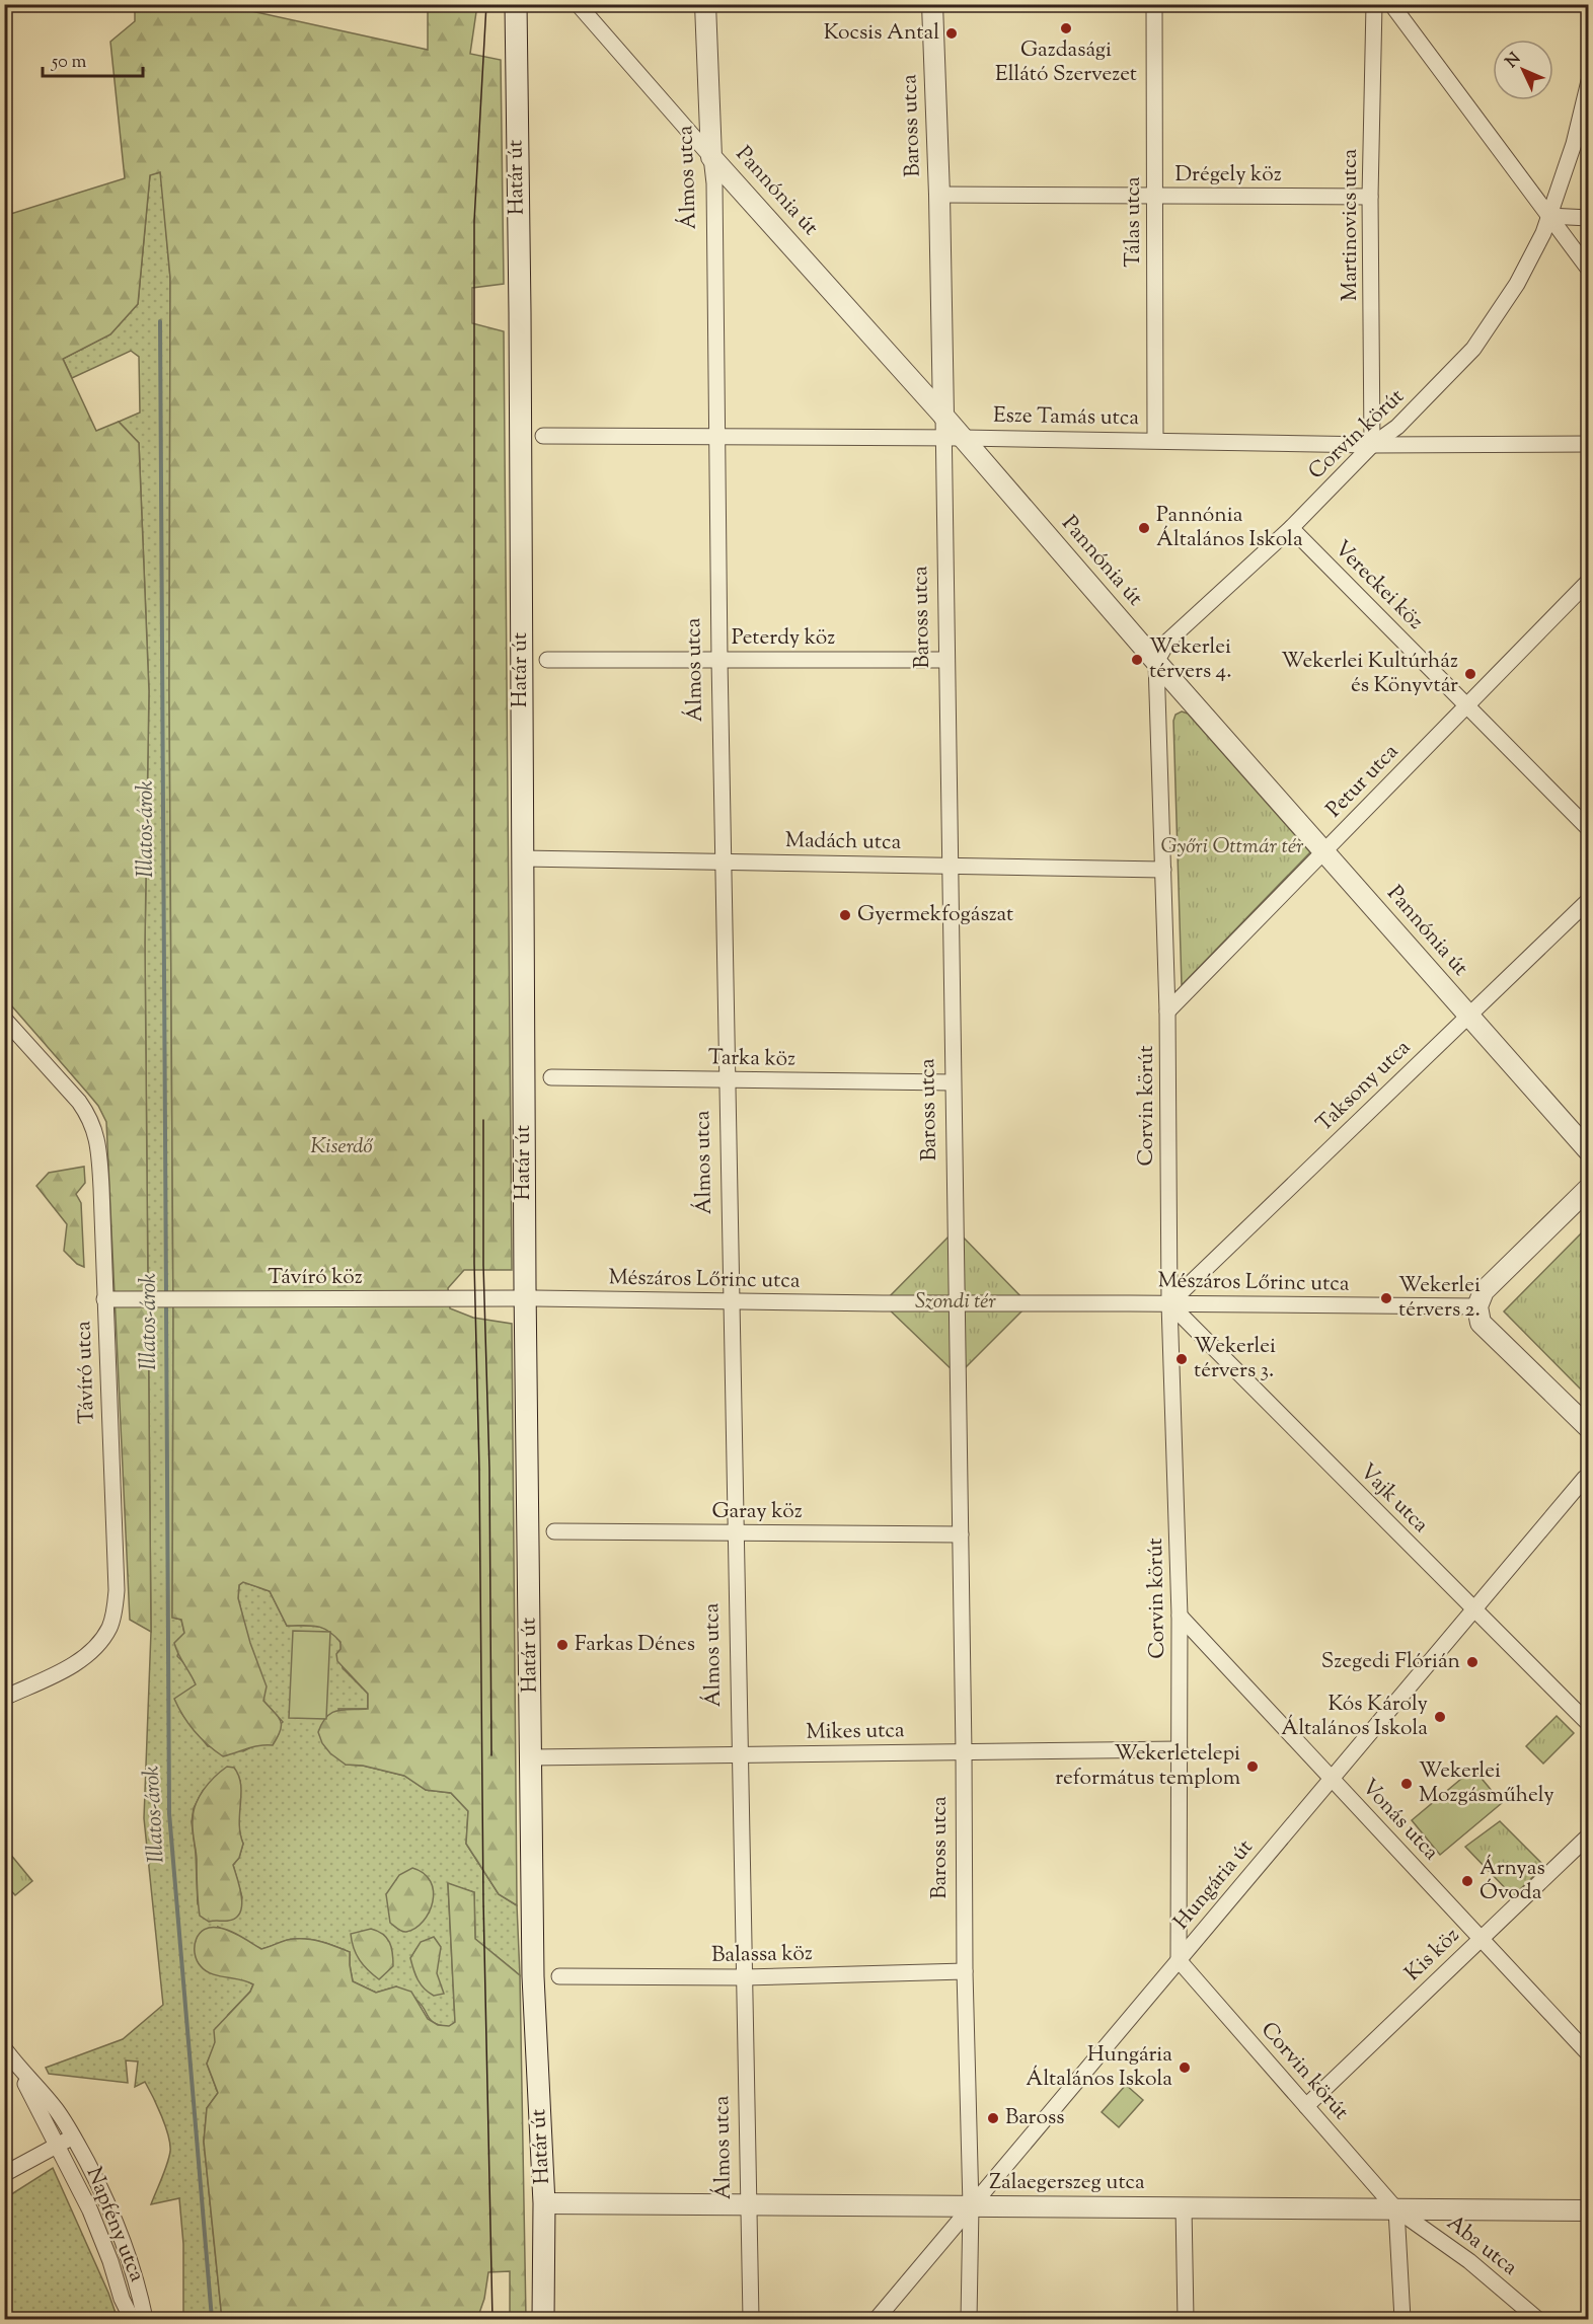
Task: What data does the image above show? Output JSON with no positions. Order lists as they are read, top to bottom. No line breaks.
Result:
{"streets":{"main road":["Határ út"],"street":["Baross utca","Drégely köz","Álmos utca","Pannónia út","Tálas utca","Martinovics utca","Esze Tamás utca","Corvin körút","Vereckei köz","Peterdy köz","Petur utca","Madách utca","Tarka köz","Taksony utca","Távíró köz","Mészáros Lőrinc utca","Távíró utca","Vajk utca","Garay köz","Mikes utca","Vonás utca","Hungária út","Balassa köz","Kis köz","Zalaegerszeg utca","Napfény utca","Aba utca"]},"crossings":[["Baross utca","Drégely köz"],["Baross utca","Pannónia út"],["Baross utca","Esze Tamás utca"],["Baross utca","Peterdy köz"],["Baross utca","Madách utca"],["Baross utca","Tarka köz"],["Baross utca","Mészáros Lőrinc utca"],["Baross utca","Garay köz"],["Baross utca","Mikes utca"],["Baross utca","Hungária út"],["Baross utca","Balassa köz"],["Baross utca","Zalaegerszeg utca"],["Drégely köz","Tálas utca"],["Drégely köz","Martinovics utca"],["Határ út","Madách utca"],["Határ út","Távíró köz"],["Határ út","Mészáros Lőrinc utca"],["Határ út","Mikes utca"],["Határ út","Zalaegerszeg utca"],["Álmos utca","Pannónia út"],["Álmos utca","Esze Tamás utca"],["Álmos utca","Peterdy köz"],["Álmos utca","Madách utca"],["Álmos utca","Tarka köz"],["Álmos utca","Mészáros Lőrinc utca"],["Álmos utca","Garay köz"],["Álmos utca","Mikes utca"],["Álmos utca","Balassa köz"],["Álmos utca","Zalaegerszeg utca"],["Pannónia út","Esze Tamás utca"],["Pannónia út","Corvin körút"],["Pannónia út","Petur utca"],["Pannónia út","Taksony utca"],["Tálas utca","Esze Tamás utca"],["Martinovics utca","Esze Tamás utca"],["Martinovics utca","Corvin körút"],["Esze Tamás utca","Corvin körút"],["Corvin körút","Vereckei köz"],["Corvin körút","Petur utca"],["Corvin körút","Madách utca"],["Corvin körút","Taksony utca"],["Corvin körút","Mészáros Lőrinc utca"],["Corvin körút","Vajk utca"],["Corvin körút","Mikes utca"],["Corvin körút","Vonás utca"],["Corvin körút","Hungária út"],["Corvin körút","Kis köz"],["Corvin körút","Zalaegerszeg utca"],["Corvin körút","Aba utca"],["Vereckei köz","Petur utca"],["Taksony utca","Mészáros Lőrinc utca"],["Taksony utca","Vajk utca"],["Távíró köz","Mészáros Lőrinc utca"],["Távíró köz","Távíró utca"],["Mészáros Lőrinc utca","Vajk utca"],["Vajk utca","Hungária út"],["Vonás utca","Hungária út"],["Vonás utca","Kis köz"],["Hungária út","Zalaegerszeg utca"],["Zalaegerszeg utca","Aba utca"]],"water":["Illatos-árok"],"parks":["Győri Ottmár tér","Kiserdő","Szondi tér"],"places":["Gazdasági Ellátó Szervezet","Kocsis Antal","Pannónia Általános Iskola","Wekerlei térvers 4.","Wekerlei Kultúrház és Könyvtár","Gyermekfogászat","Wekerlei térvers 2.","Wekerlei térvers 3.","Farkas Dénes","Szegedi Flórián","Kós Károly Általános Iskola","Wekerletelepi református templom","Wekerlei Mozgásműhely","Árnyas Óvoda","Hungária Általános Iskola","Baross"],"scale_bar":"50 m","north":"top left"}
